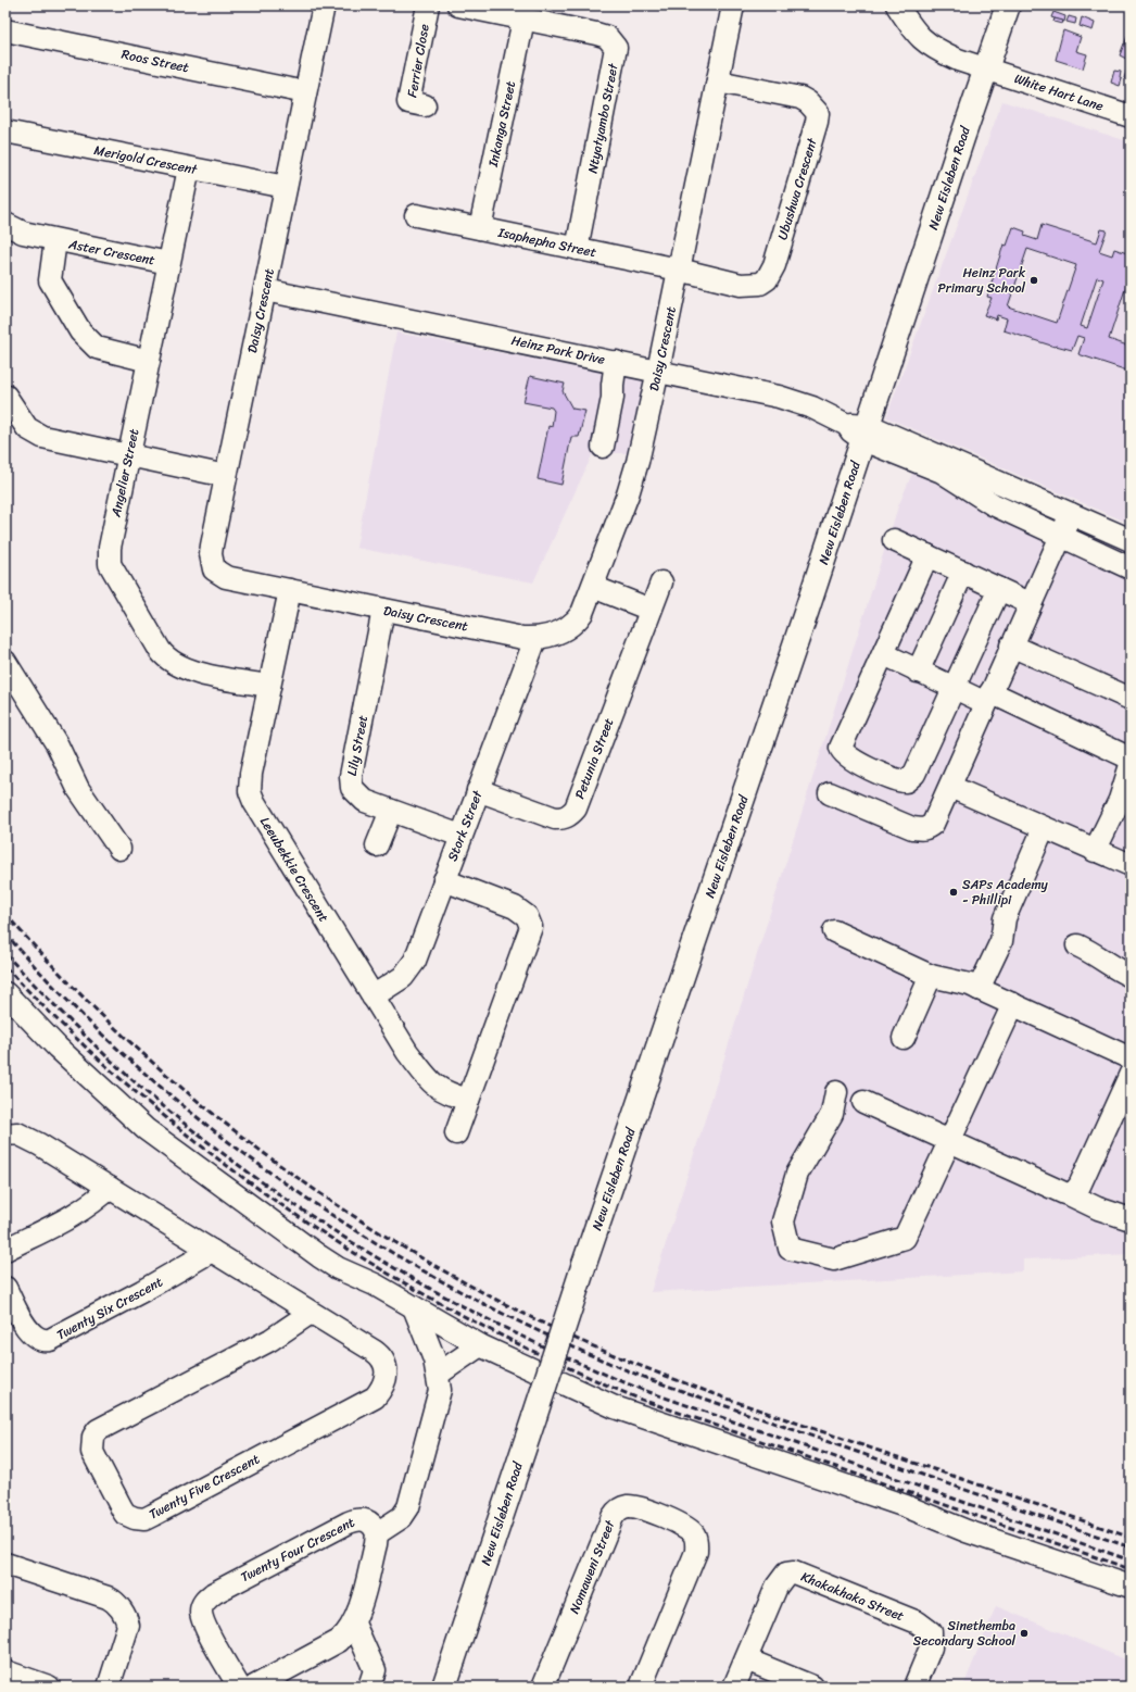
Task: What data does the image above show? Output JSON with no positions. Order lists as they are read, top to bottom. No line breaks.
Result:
{"streets":{"main road":["New Eisleben Road"],"street":["Roos Street","Ferrier Close","White Hart Lane","Ntyatyambo Street","Inkanga Street","Merigold Crescent","Ubushwa Crescent","Isaphepha Street","Aster Crescent","Daisy Crescent","Heinz Park Drive","Angelier Street","Lily Street","Petunia Street","Stork Street","Leeubekkie Crescent","Twenty Six Crescent","Twenty Five Crescent","Twenty Four Crescent","Nomaweni Street","Khakakhaka Street"]},"crossings":[["Roos Street","Daisy Crescent"],["White Hart Lane","New Eisleben Road"],["Ntyatyambo Street","Inkanga Street"],["Ntyatyambo Street","Isaphepha Street"],["Inkanga Street","Isaphepha Street"],["Merigold Crescent","Daisy Crescent"],["Merigold Crescent","Angelier Street"],["New Eisleben Road","Heinz Park Drive"],["Ubushwa Crescent","Isaphepha Street"],["Ubushwa Crescent","Daisy Crescent"],["Isaphepha Street","Daisy Crescent"],["Aster Crescent","Angelier Street"],["Daisy Crescent","Heinz Park Drive"],["Daisy Crescent","Lily Street"],["Daisy Crescent","Stork Street"],["Daisy Crescent","Leeubekkie Crescent"],["Angelier Street","Leeubekkie Crescent"],["Lily Street","Stork Street"],["Petunia Street","Stork Street"],["Stork Street","Leeubekkie Crescent"],["Twenty Six Crescent","Twenty Five Crescent"]],"places":["Heinz Park Primary School","SAPs Academy - Phillipi","Sinethemba Secondary School"]}
